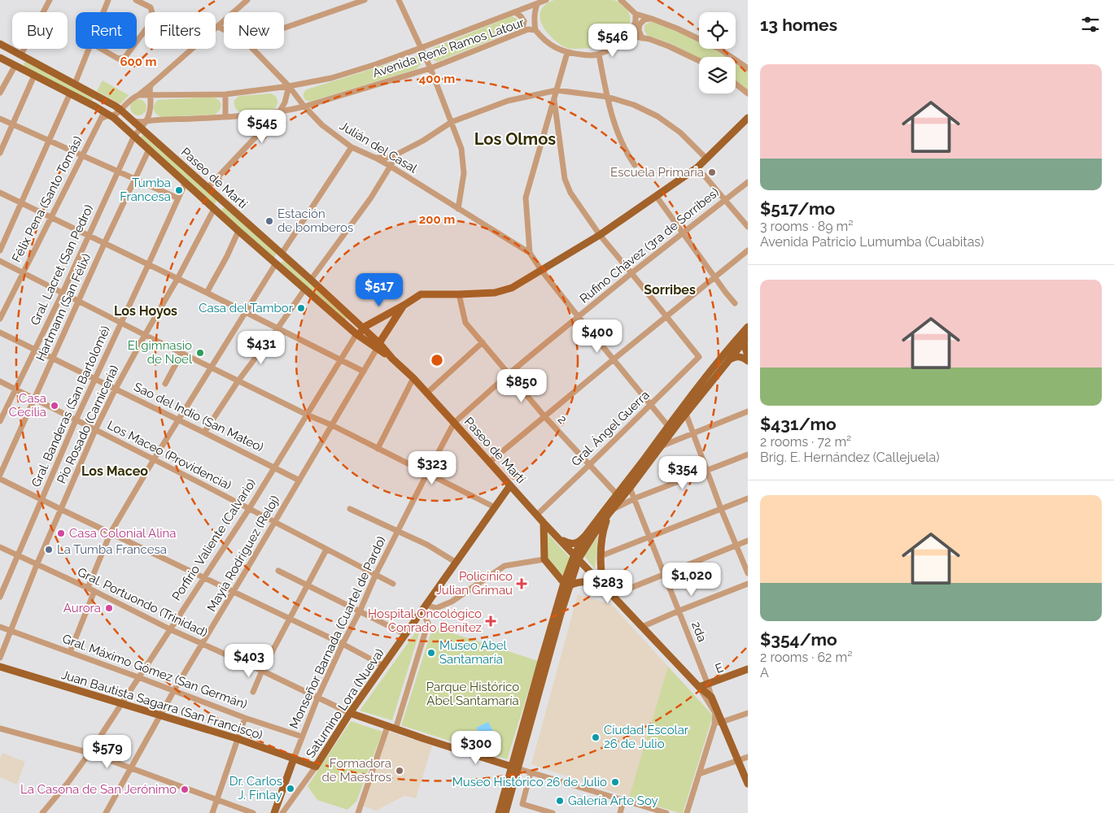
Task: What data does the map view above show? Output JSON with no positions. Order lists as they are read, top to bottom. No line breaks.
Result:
{"streets":{"main road":["Paseo de Martí","Gral. Portuondo (Trinidad)","2da","Monseñor Barnada (Cuartel de Pardo)","E","Saturnino Lora (Nueva)","Juan Bautista Sagarra (San Francisco)"],"street":["Avenida René Ramos Latour","Julián del Casal","Félix Pena (Santo Tomás)","Rufino Chávez (3ra de Sorribes)","Gral. Lacret (San Pedro)","Hartmann (San Félix)","Gral. Banderas (San Bartolomé)","Sao del Indio (San Mateo)","2","Pío Rosado (Carnicería)","Gral. Ángel Guerra","Los Maceo (Providencia)","Porfirio Valiente (Calvario)","Mayía Rodríguez (Reloj)","Gral. Máximo Gómez (San Germán)"]},"crossings":[["Avenida René Ramos Latour","Julián del Casal"],["Avenida René Ramos Latour","Paseo de Martí"],["Avenida René Ramos Latour","Gral. Lacret (San Pedro)"],["Julián del Casal","Rufino Chávez (3ra de Sorribes)"],["Julián del Casal","Gral. Ángel Guerra"],["Paseo de Martí","Félix Pena (Santo Tomás)"],["Paseo de Martí","Rufino Chávez (3ra de Sorribes)"],["Paseo de Martí","Gral. Lacret (San Pedro)"],["Paseo de Martí","Hartmann (San Félix)"],["Paseo de Martí","Gral. Banderas (San Bartolomé)"],["Paseo de Martí","Pío Rosado (Carnicería)"],["Paseo de Martí","Gral. Ángel Guerra"],["Paseo de Martí","Porfirio Valiente (Calvario)"],["Paseo de Martí","Mayía Rodríguez (Reloj)"],["Paseo de Martí","2da"],["Paseo de Martí","Monseñor Barnada (Cuartel de Pardo)"],["Paseo de Martí","E"],["Paseo de Martí","Saturnino Lora (Nueva)"],["Rufino Chávez (3ra de Sorribes)","2"],["Rufino Chávez (3ra de Sorribes)","Monseñor Barnada (Cuartel de Pardo)"],["Gral. Lacret (San Pedro)","Sao del Indio (San Mateo)"],["Gral. Lacret (San Pedro)","Los Maceo (Providencia)"],["Hartmann (San Félix)","Sao del Indio (San Mateo)"],["Hartmann (San Félix)","Los Maceo (Providencia)"],["Gral. Banderas (San Bartolomé)","Sao del Indio (San Mateo)"],["Gral. Banderas (San Bartolomé)","Los Maceo (Providencia)"],["Gral. Banderas (San Bartolomé)","Gral. Portuondo (Trinidad)"],["Sao del Indio (San Mateo)","Pío Rosado (Carnicería)"],["Sao del Indio (San Mateo)","Porfirio Valiente (Calvario)"],["Sao del Indio (San Mateo)","Mayía Rodríguez (Reloj)"],["2","Gral. Ángel Guerra"],["Pío Rosado (Carnicería)","Los Maceo (Providencia)"],["Pío Rosado (Carnicería)","Gral. Portuondo (Trinidad)"],["Pío Rosado (Carnicería)","Gral. Máximo Gómez (San Germán)"],["Los Maceo (Providencia)","Porfirio Valiente (Calvario)"],["Los Maceo (Providencia)","Mayía Rodríguez (Reloj)"],["Los Maceo (Providencia)","Monseñor Barnada (Cuartel de Pardo)"],["Porfirio Valiente (Calvario)","Gral. Portuondo (Trinidad)"],["Porfirio Valiente (Calvario)","Gral. Máximo Gómez (San Germán)"],["Porfirio Valiente (Calvario)","Juan Bautista Sagarra (San Francisco)"],["Mayía Rodríguez (Reloj)","Gral. Portuondo (Trinidad)"],["Mayía Rodríguez (Reloj)","Gral. Máximo Gómez (San Germán)"],["Mayía Rodríguez (Reloj)","Juan Bautista Sagarra (San Francisco)"],["Gral. Portuondo (Trinidad)","Monseñor Barnada (Cuartel de Pardo)"],["Gral. Portuondo (Trinidad)","Saturnino Lora (Nueva)"],["2da","E"],["Monseñor Barnada (Cuartel de Pardo)","Gral. Máximo Gómez (San Germán)"],["Monseñor Barnada (Cuartel de Pardo)","Juan Bautista Sagarra (San Francisco)"],["Saturnino Lora (Nueva)","Juan Bautista Sagarra (San Francisco)"]],"districts":["Los Olmos","Sorribes","Los Hoyos","Los Maceo"],"parks":["Parque Histórico Abel Santamaría"],"places":{"other":["Escuela Primaria","Tumba Francesa","Estación de bomberos","Casa del Tambor","El gimnasio de Noel","Casa Cecilia","Casa Colonial Alina","La Tumba Francesa","Aurora","Museo Abel Santamaría","Ciudad Escolar 26 de Julio","Formadora de Maestros","Museo Histórico 26 de Julio","Dr. Carlos J. Finlay","La Casona de San Jerónimo","Galería Arte Soy"],"health":["Policínico Julian Grimau","Hospital Oncológico Conrado Benítez"]},"page":{"heading":"13 homes","chip":["Buy","Rent","Filters","New"],"price":["$546","$545","$517","$400","$431","$850","$323","$354","$1,020","$283","$403","$300","$579"],"list":[{"name":"$517/mo","note":"3 rooms · 89 m² · Avenida Patricio Lumumba (Cuabitas)"},{"name":"$431/mo","note":"2 rooms · 72 m² · Brig. E. Hernández (Callejuela)"},{"name":"$354/mo","note":"2 rooms · 62 m² · A"}]},"rings":["600 m","400 m","200 m"]}
